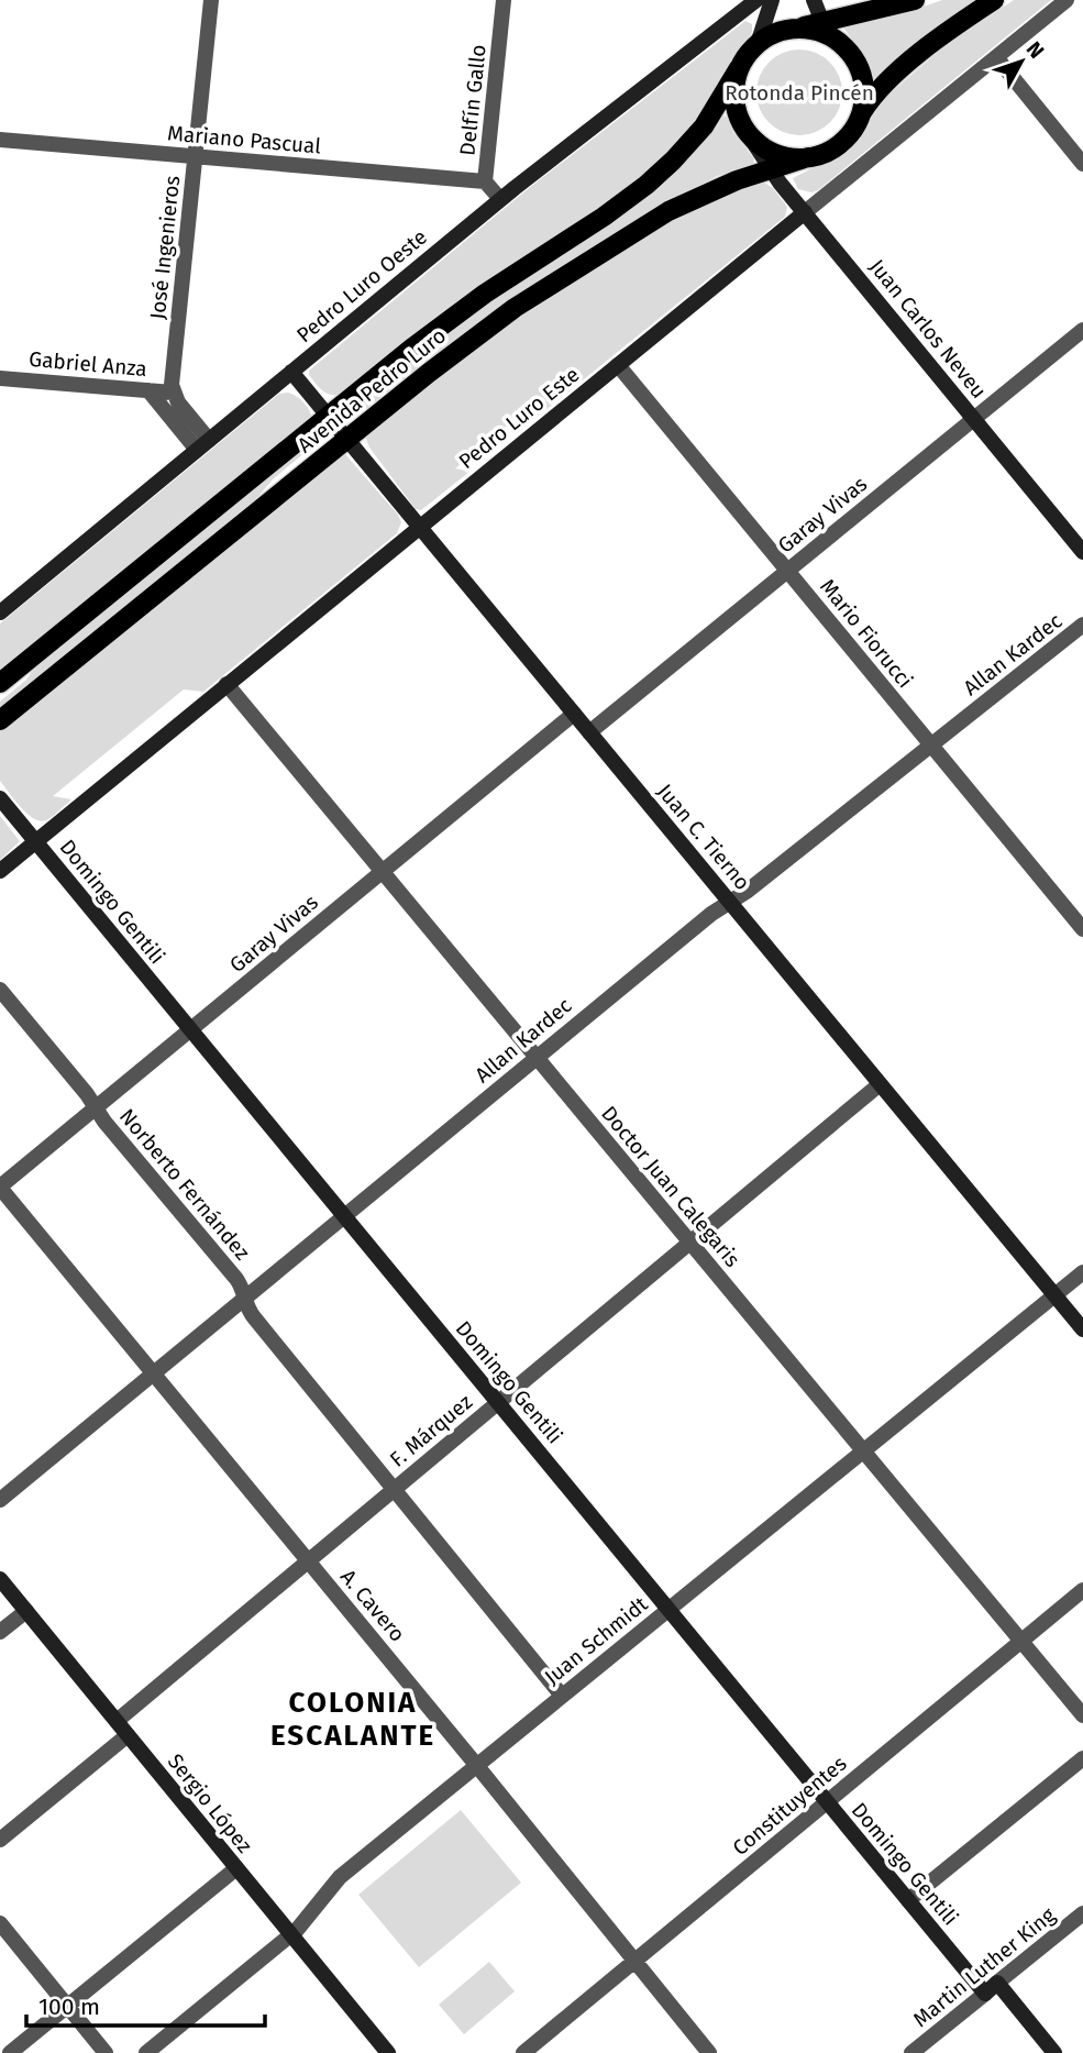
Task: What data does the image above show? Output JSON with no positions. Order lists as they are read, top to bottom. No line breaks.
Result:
{"streets":{"main road":["Avenida Pedro Luro"],"street":["Delfín Gallo","Mariano Pascual","José Ingenieros","Pedro Luro Oeste","Juan Carlos Neveu","Gabriel Anza","Pedro Luro Este","Garay Vivas","Mario Fiorucci","Allan Kardec","Juan C. Tierno","Domingo Gentili","Norberto Fernández","Doctor Juan Calegaris","F. Márquez","A. Cavero","Juan Schmidt","Sergio López","Constituyentes","Martin Luther King"]},"crossings":[["Delfín Gallo","Mariano Pascual"],["Delfín Gallo","Pedro Luro Oeste"],["Mariano Pascual","José Ingenieros"],["José Ingenieros","Gabriel Anza"],["Pedro Luro Oeste","Juan C. Tierno"],["Juan Carlos Neveu","Avenida Pedro Luro"],["Juan Carlos Neveu","Pedro Luro Este"],["Juan Carlos Neveu","Garay Vivas"],["Avenida Pedro Luro","Juan C. Tierno"],["Pedro Luro Este","Mario Fiorucci"],["Pedro Luro Este","Juan C. Tierno"],["Pedro Luro Este","Domingo Gentili"],["Pedro Luro Este","Doctor Juan Calegaris"],["Garay Vivas","Mario Fiorucci"],["Garay Vivas","Juan C. Tierno"],["Garay Vivas","Domingo Gentili"],["Garay Vivas","Norberto Fernández"],["Garay Vivas","Doctor Juan Calegaris"],["Garay Vivas","A. Cavero"],["Mario Fiorucci","Allan Kardec"],["Allan Kardec","Juan C. Tierno"],["Allan Kardec","Domingo Gentili"],["Allan Kardec","Norberto Fernández"],["Allan Kardec","Doctor Juan Calegaris"],["Allan Kardec","A. Cavero"],["Juan C. Tierno","F. Márquez"],["Juan C. Tierno","Juan Schmidt"],["Domingo Gentili","F. Márquez"],["Domingo Gentili","Juan Schmidt"],["Domingo Gentili","Constituyentes"],["Domingo Gentili","Martin Luther King"],["Norberto Fernández","F. Márquez"],["Norberto Fernández","Juan Schmidt"],["Doctor Juan Calegaris","F. Márquez"],["Doctor Juan Calegaris","Juan Schmidt"],["Doctor Juan Calegaris","Constituyentes"],["F. Márquez","A. Cavero"],["F. Márquez","Sergio López"],["A. Cavero","Juan Schmidt"],["A. Cavero","Constituyentes"],["Juan Schmidt","Sergio López"]],"districts":["COLONIA ESCALANTE"],"parks":["Rotonda Pincén"],"scale_bar":"100 m","north":"top right"}
